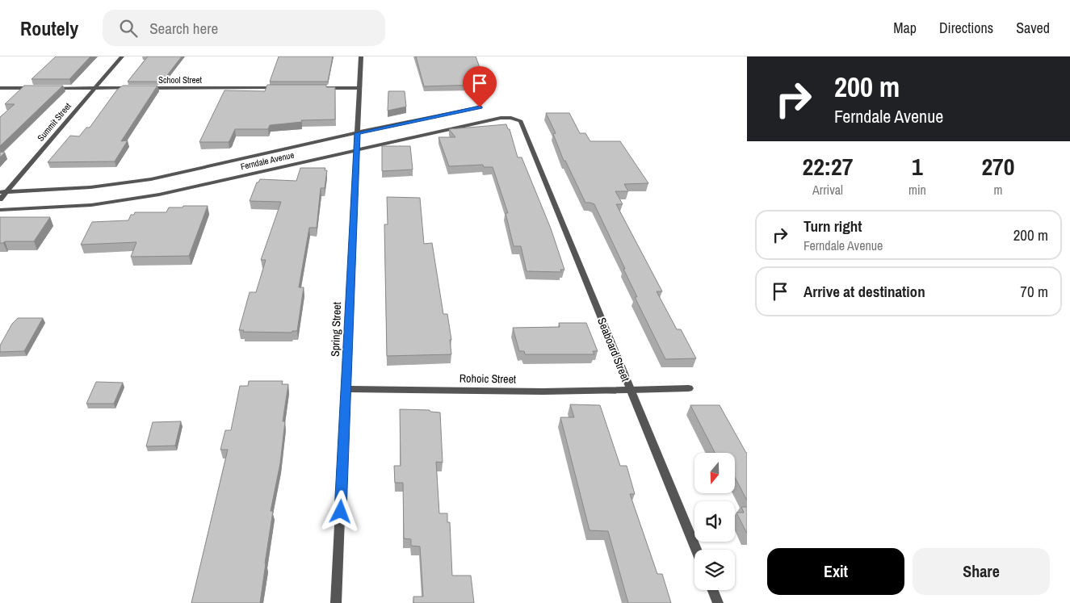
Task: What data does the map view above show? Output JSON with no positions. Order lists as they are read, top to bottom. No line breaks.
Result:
{"streets":{"street":["School Street","Summit Street","Ferndale Avenue","Spring Street","Seaboard Street","Rohoic Street"]},"crossings":[["Summit Street","Ferndale Avenue"],["Ferndale Avenue","Spring Street"],["Ferndale Avenue","Seaboard Street"],["Spring Street","Rohoic Street"],["Seaboard Street","Rohoic Street"]],"north":"bottom","page":{"header":"Routely","search":"Search here","nav":["Map","Directions","Saved"],"turn":["200 m","Ferndale Avenue"],"eta":["22:27","Arrival","1","min","270","m"],"list":[{"name":"Turn right","note":"Ferndale Avenue","value":"200 m"},{"name":"Arrive at destination","value":"70 m"}],"buttons":["Exit","Share"]}}
